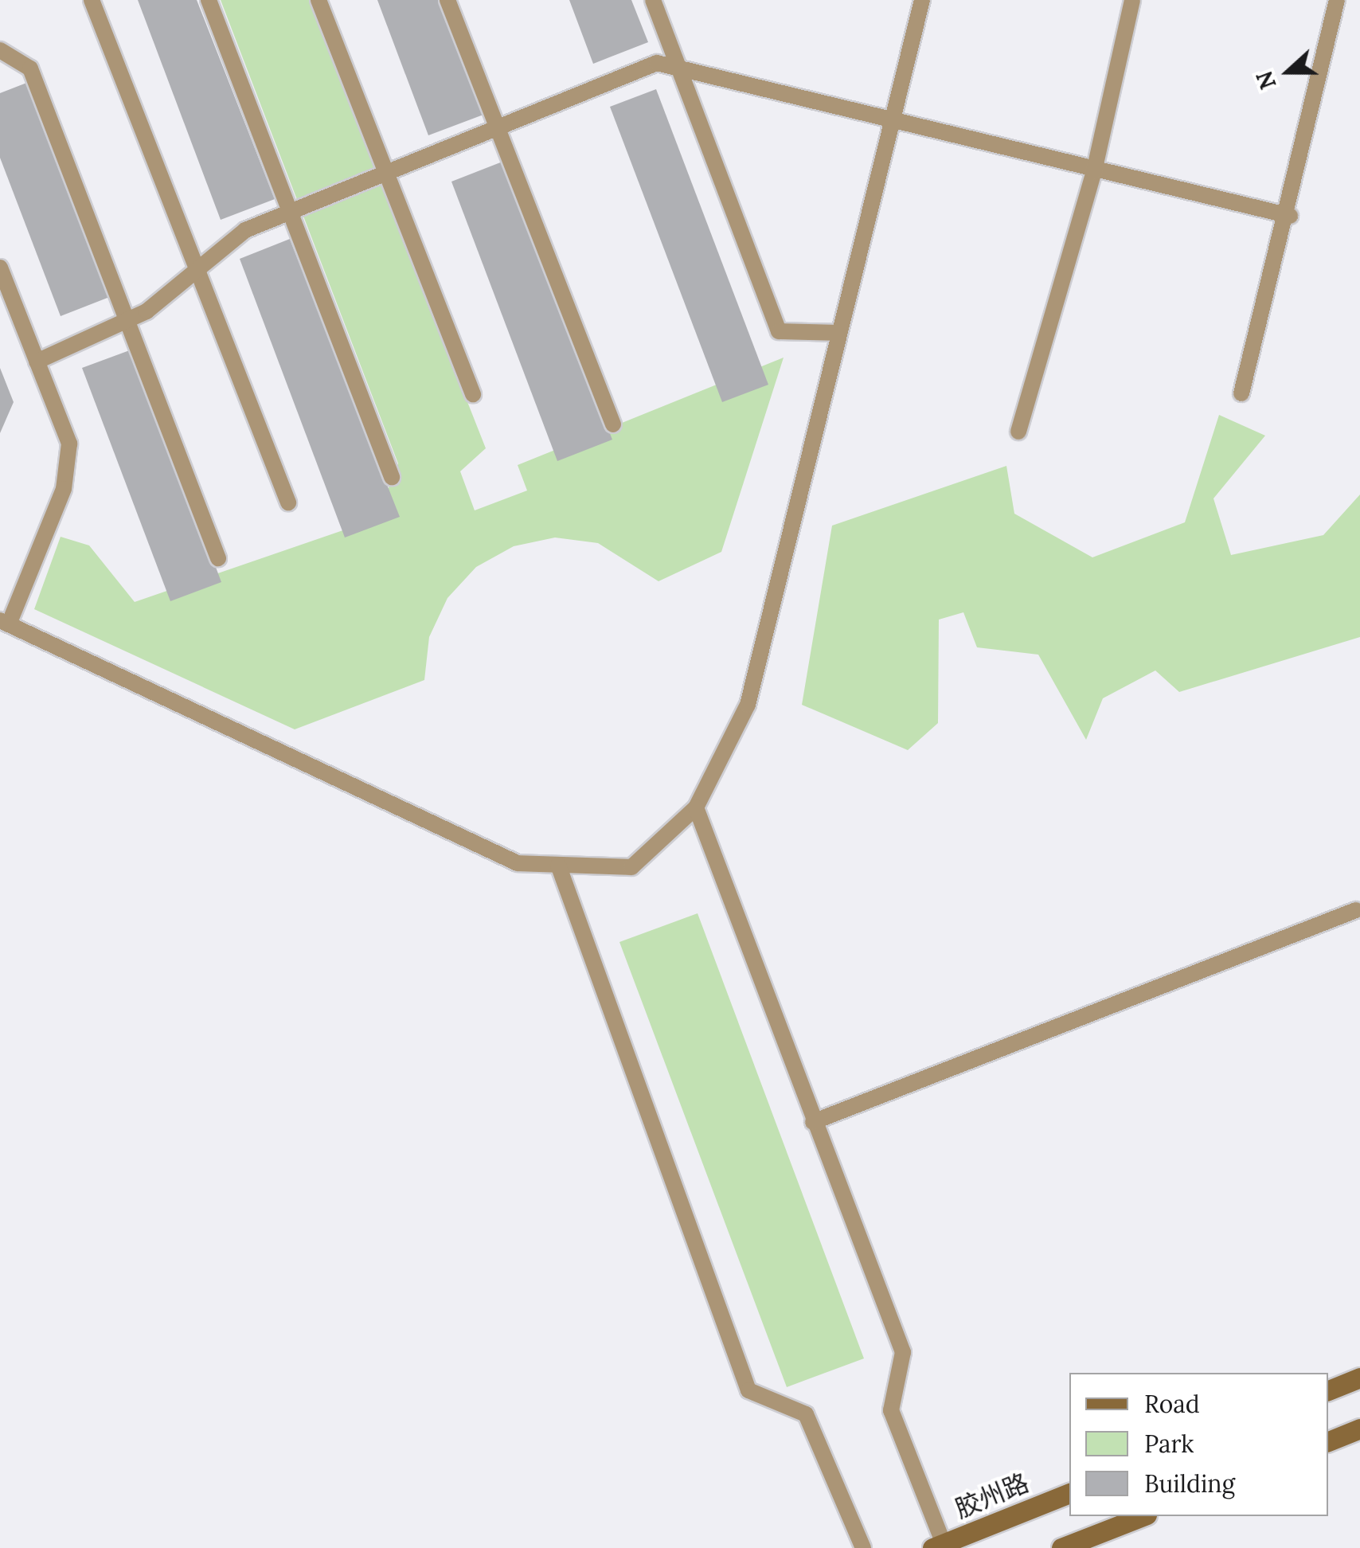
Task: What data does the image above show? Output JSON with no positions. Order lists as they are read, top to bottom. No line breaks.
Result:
{"streets":{"main road":["胶州路"]},"legend":["Road","Park","Building"],"north":"left"}
